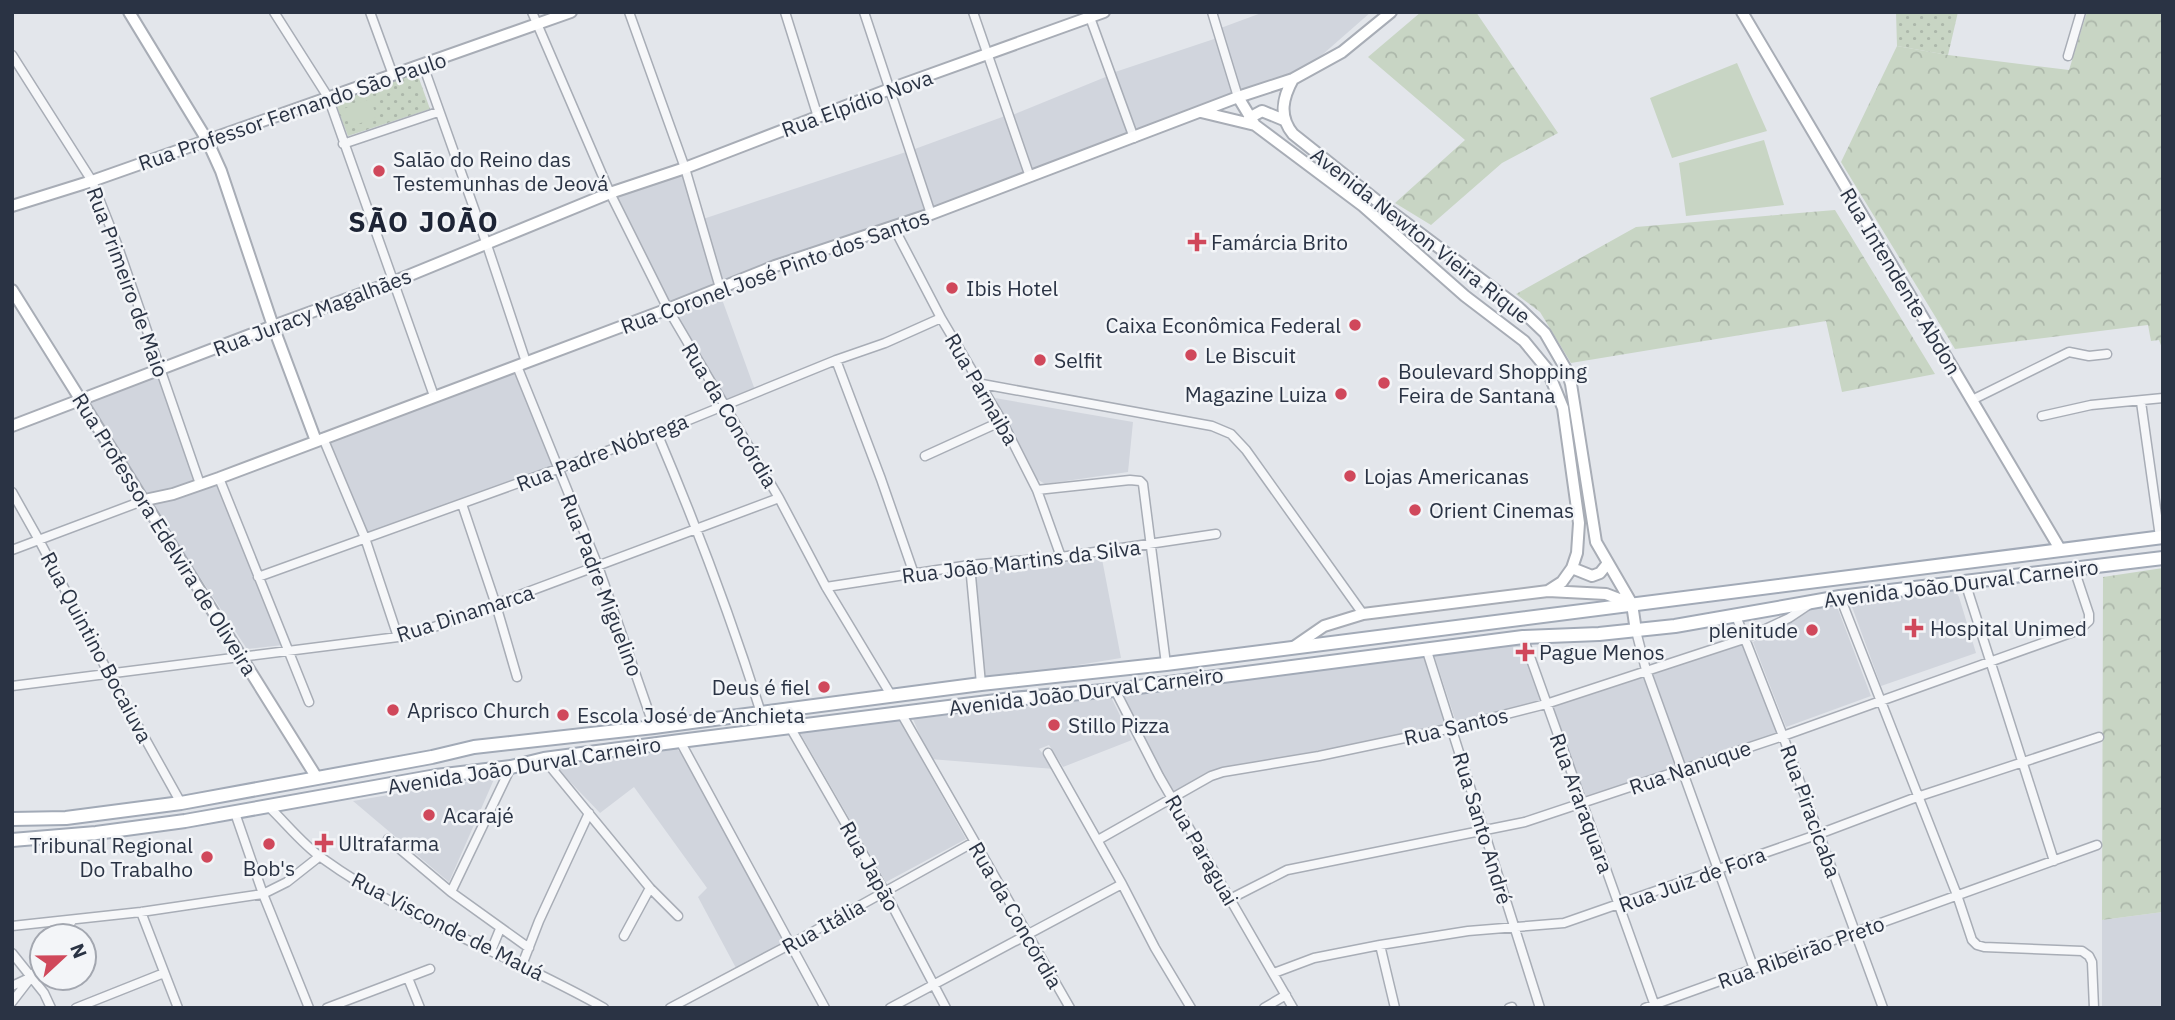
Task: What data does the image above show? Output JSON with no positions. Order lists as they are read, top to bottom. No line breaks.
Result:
{"streets":{"main road":["Avenida João Durval Carneiro"],"street":["Rua Elpídio Nova","Rua Professor Fernando São Paulo","Avenida Newton Vieira Rique","Rua Coronel José Pinto dos Santos","Rua Intendente Abdon","Rua Primeiro de Maio","Rua Juracy Magalhães","Rua Parnaiba","Rua da Concórdia","Rua Padre Nóbrega","Rua Professora Edelvira de Oliveira","Rua João Martins da Silva","Rua Padre Miguelino","Rua Dinamarca","Rua Quintino Bocaiuva","Rua Santos","Rua Nanuque","Rua Araraquara","Rua Piracicaba","Rua Santo André","Rua Paraguai","Rua Japão","Rua Juiz de Fora","Rua Visconde de Mauá","Rua Itália","Rua Ribeirão Preto"]},"crossings":[["Rua Elpídio Nova","Rua Juracy Magalhães"],["Rua Elpídio Nova","Rua da Concórdia"],["Rua Professor Fernando São Paulo","Rua Primeiro de Maio"],["Rua Professor Fernando São Paulo","Rua da Concórdia"],["Rua Professor Fernando São Paulo","Rua Padre Miguelino"],["Avenida Newton Vieira Rique","Rua Coronel José Pinto dos Santos"],["Avenida Newton Vieira Rique","Avenida João Durval Carneiro"],["Rua Coronel José Pinto dos Santos","Rua Primeiro de Maio"],["Rua Coronel José Pinto dos Santos","Rua Parnaiba"],["Rua Coronel José Pinto dos Santos","Rua da Concórdia"],["Rua Coronel José Pinto dos Santos","Rua Professora Edelvira de Oliveira"],["Rua Coronel José Pinto dos Santos","Rua Padre Miguelino"],["Rua Intendente Abdon","Avenida João Durval Carneiro"],["Rua Primeiro de Maio","Rua Juracy Magalhães"],["Rua Juracy Magalhães","Rua da Concórdia"],["Rua Juracy Magalhães","Rua Professora Edelvira de Oliveira"],["Rua Juracy Magalhães","Rua Padre Miguelino"],["Rua Parnaiba","Rua Padre Nóbrega"],["Rua Parnaiba","Rua João Martins da Silva"],["Rua da Concórdia","Rua Padre Nóbrega"],["Rua da Concórdia","Rua João Martins da Silva"],["Rua da Concórdia","Avenida João Durval Carneiro"],["Rua da Concórdia","Rua Dinamarca"],["Rua da Concórdia","Rua Itália"],["Rua Padre Nóbrega","Rua Padre Miguelino"],["Rua Professora Edelvira de Oliveira","Avenida João Durval Carneiro"],["Rua Professora Edelvira de Oliveira","Rua Dinamarca"],["Avenida João Durval Carneiro","Rua Padre Miguelino"],["Avenida João Durval Carneiro","Rua Quintino Bocaiuva"],["Avenida João Durval Carneiro","Rua Santos"],["Avenida João Durval Carneiro","Rua Nanuque"],["Avenida João Durval Carneiro","Rua Araraquara"],["Avenida João Durval Carneiro","Rua Piracicaba"],["Avenida João Durval Carneiro","Rua Santo André"],["Avenida João Durval Carneiro","Rua Paraguai"],["Avenida João Durval Carneiro","Rua Japão"],["Avenida João Durval Carneiro","Rua Visconde de Mauá"],["Rua Padre Miguelino","Rua Dinamarca"],["Rua Dinamarca","Rua Quintino Bocaiuva"],["Rua Santos","Rua Araraquara"],["Rua Santos","Rua Piracicaba"],["Rua Santos","Rua Santo André"],["Rua Santos","Rua Paraguai"],["Rua Nanuque","Rua Araraquara"],["Rua Nanuque","Rua Piracicaba"],["Rua Nanuque","Rua Santo André"],["Rua Nanuque","Rua Paraguai"],["Rua Araraquara","Rua Juiz de Fora"],["Rua Araraquara","Rua Ribeirão Preto"],["Rua Piracicaba","Rua Juiz de Fora"],["Rua Piracicaba","Rua Ribeirão Preto"],["Rua Santo André","Rua Juiz de Fora"],["Rua Paraguai","Rua Juiz de Fora"],["Rua Japão","Rua Itália"]],"districts":["SÃO JOÃO"],"places":{"other":["Salão do Reino das Testemunhas de Jeová","Ibis Hotel","Caixa Econômica Federal","Le Biscuit","Selfit","Boulevard Shopping Feira de Santana","Magazine Luiza","Lojas Americanas","Orient Cinemas","plenitude","Deus é fiel","Aprisco Church","Escola José de Anchieta","Stillo Pizza","Acarajé","Bob's","Tribunal Regional Do Trabalho"],"health":["Famárcia Brito","Hospital Unimed","Pague Menos","Ultrafarma"]},"north":"right"}
